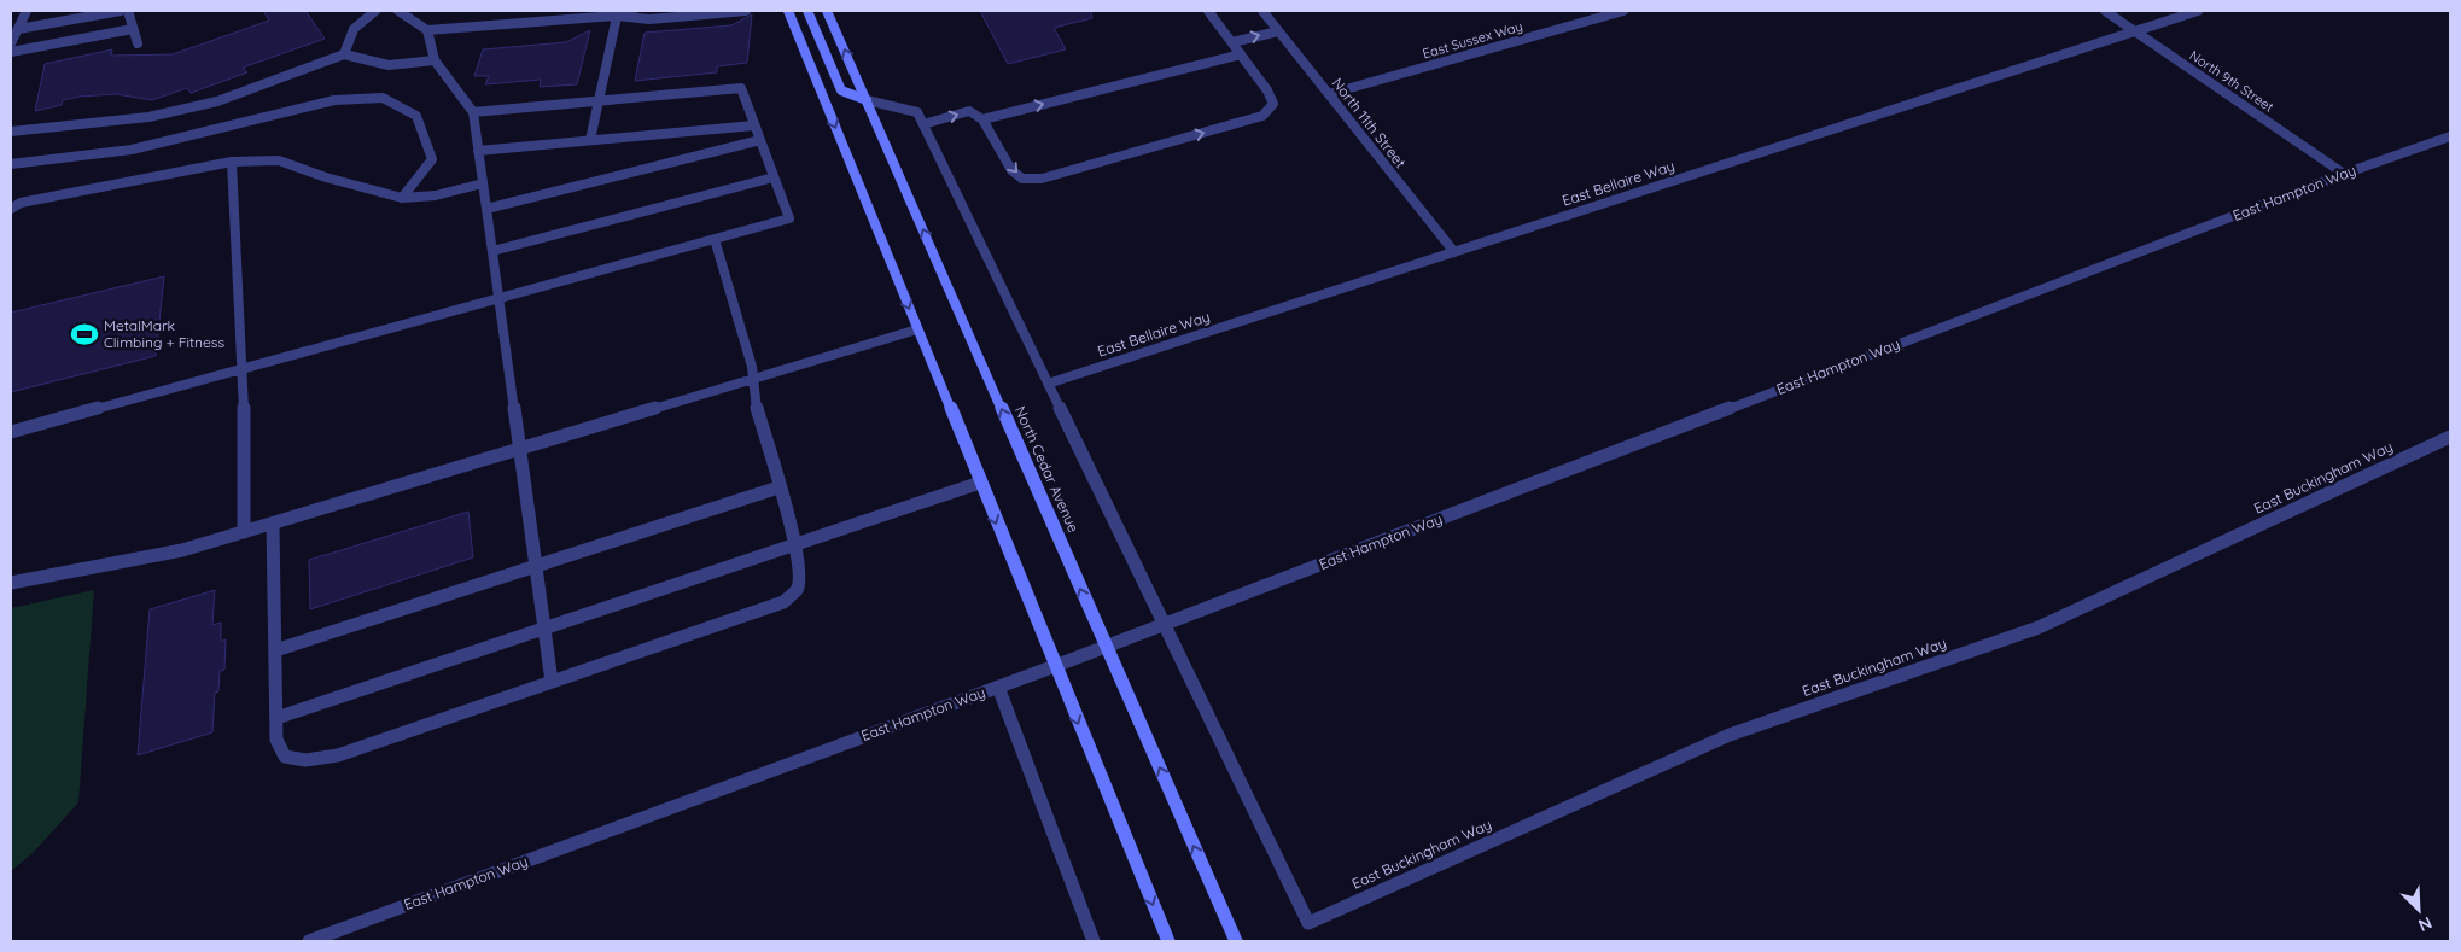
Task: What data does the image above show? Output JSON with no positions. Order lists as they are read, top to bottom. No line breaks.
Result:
{"streets":{"main road":["North Cedar Avenue"],"street":["East Sussex Way","North 9th Street","North 11th Street","East Bellaire Way","East Hampton Way","East Buckingham Way"]},"crossings":[["East Sussex Way","North 11th Street"],["North 9th Street","East Bellaire Way"],["North 9th Street","East Hampton Way"],["North 11th Street","East Bellaire Way"],["East Hampton Way","North Cedar Avenue"],["East Hampton Way","East Buckingham Way"]],"places":{"sports":["MetalMark Climbing + Fitness"]},"north":"bottom right"}
